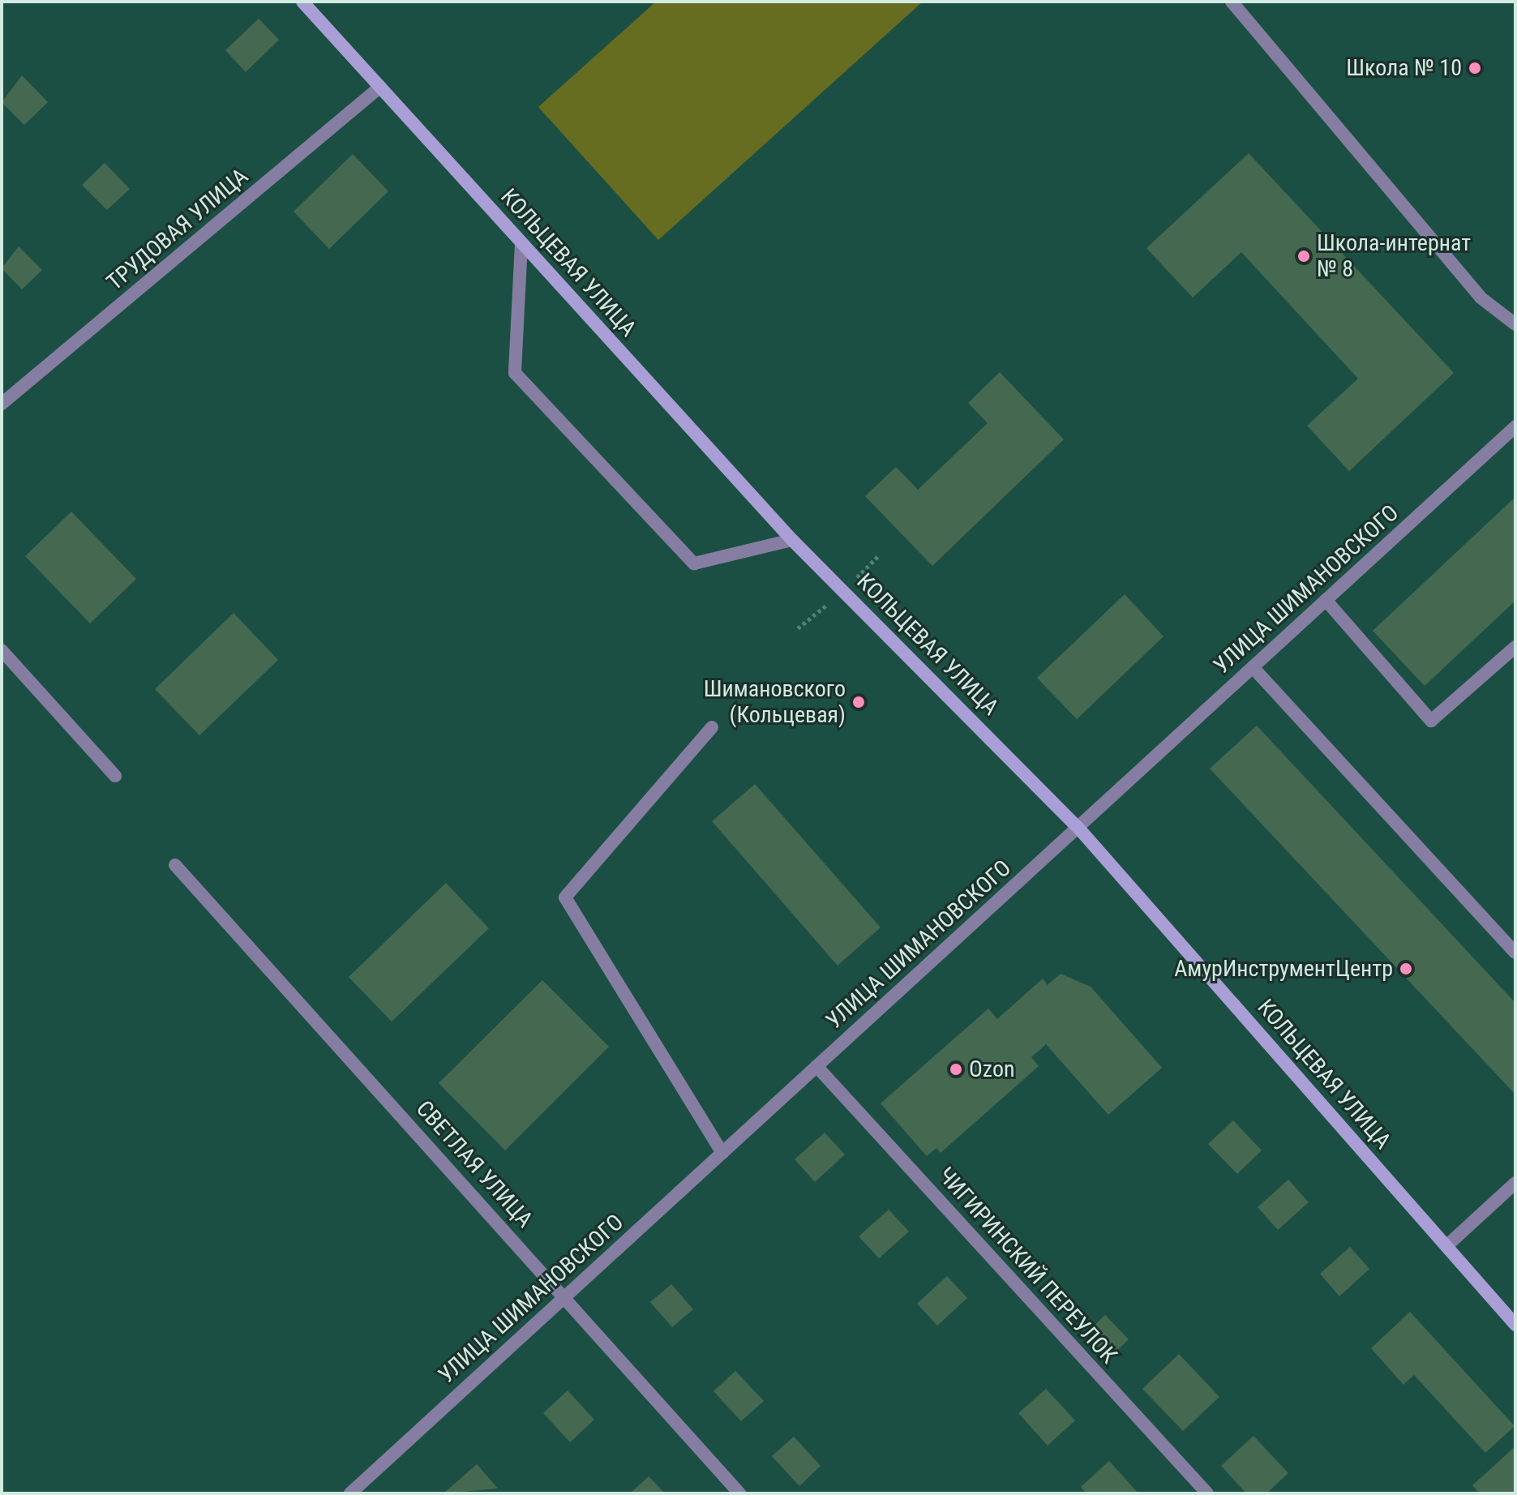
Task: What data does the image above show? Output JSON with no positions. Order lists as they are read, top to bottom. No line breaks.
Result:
{"streets":{"street":["ТРУДОВАЯ УЛИЦА","КОЛЬЦЕВАЯ УЛИЦА","УЛИЦА ШИМАНОВСКОГО","СВЕТЛАЯ УЛИЦА","ЧИГИРИНСКИЙ ПЕРЕУЛОК"]},"crossings":[["ТРУДОВАЯ УЛИЦА","КОЛЬЦЕВАЯ УЛИЦА"],["КОЛЬЦЕВАЯ УЛИЦА","УЛИЦА ШИМАНОВСКОГО"],["УЛИЦА ШИМАНОВСКОГО","СВЕТЛАЯ УЛИЦА"],["УЛИЦА ШИМАНОВСКОГО","ЧИГИРИНСКИЙ ПЕРЕУЛОК"]],"places":["Школа № 10","Школа-интернат № 8","Шимановского (Кольцевая)","АмурИнструментЦентр","Ozon"]}
